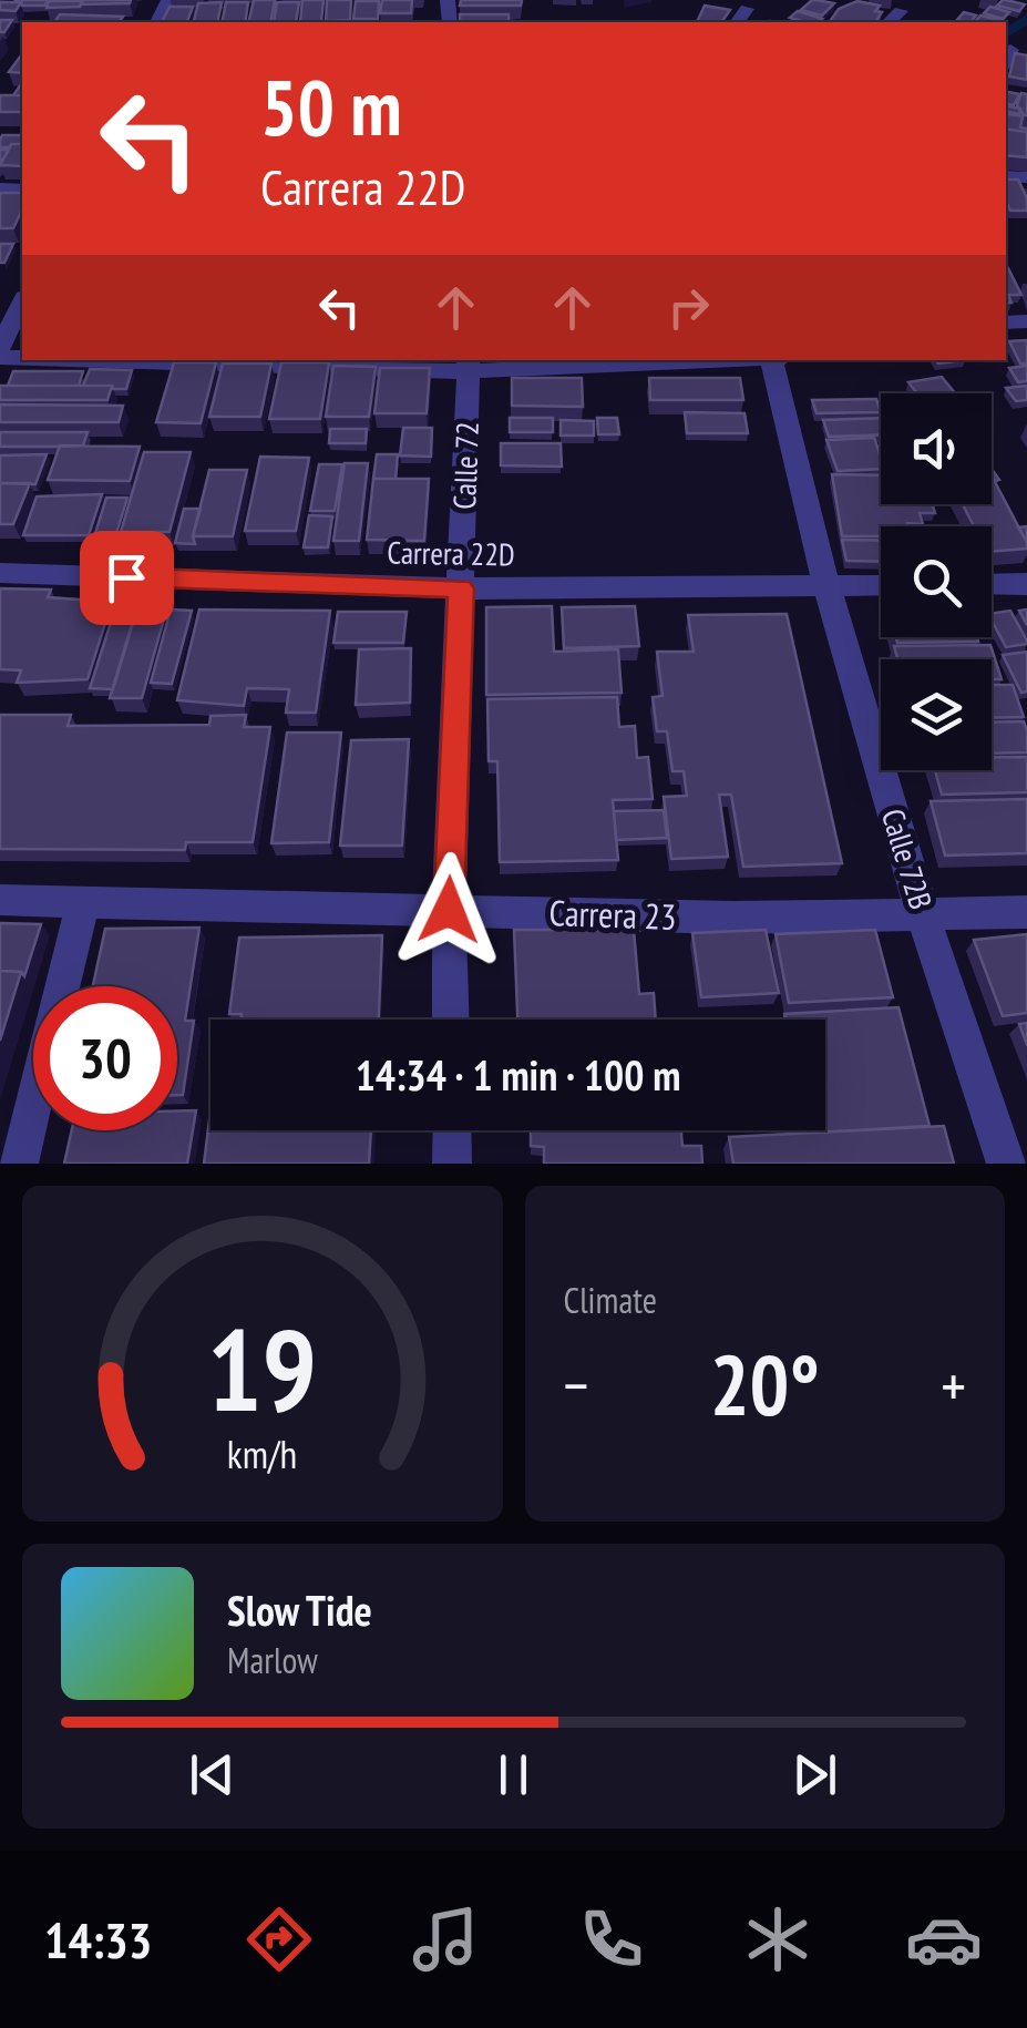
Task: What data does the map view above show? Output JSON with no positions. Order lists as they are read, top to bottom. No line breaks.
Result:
{"streets":{"street":["Calle 72","Carrera 22D","Calle 72B","Carrera 23"]},"crossings":[["Calle 72","Carrera 22D"],["Calle 72","Carrera 23"],["Carrera 22D","Calle 72B"],["Calle 72B","Carrera 23"]],"page":{"turn":["50 m","Carrera 22D"],"limit":"30","trip":"14:34 · 1 min · 100 m","tile":"Climate","heat":["−","20°","+"],"song":["Slow Tide","Marlow"],"tabs":"14:33","gauge":["19","km/h"]}}
